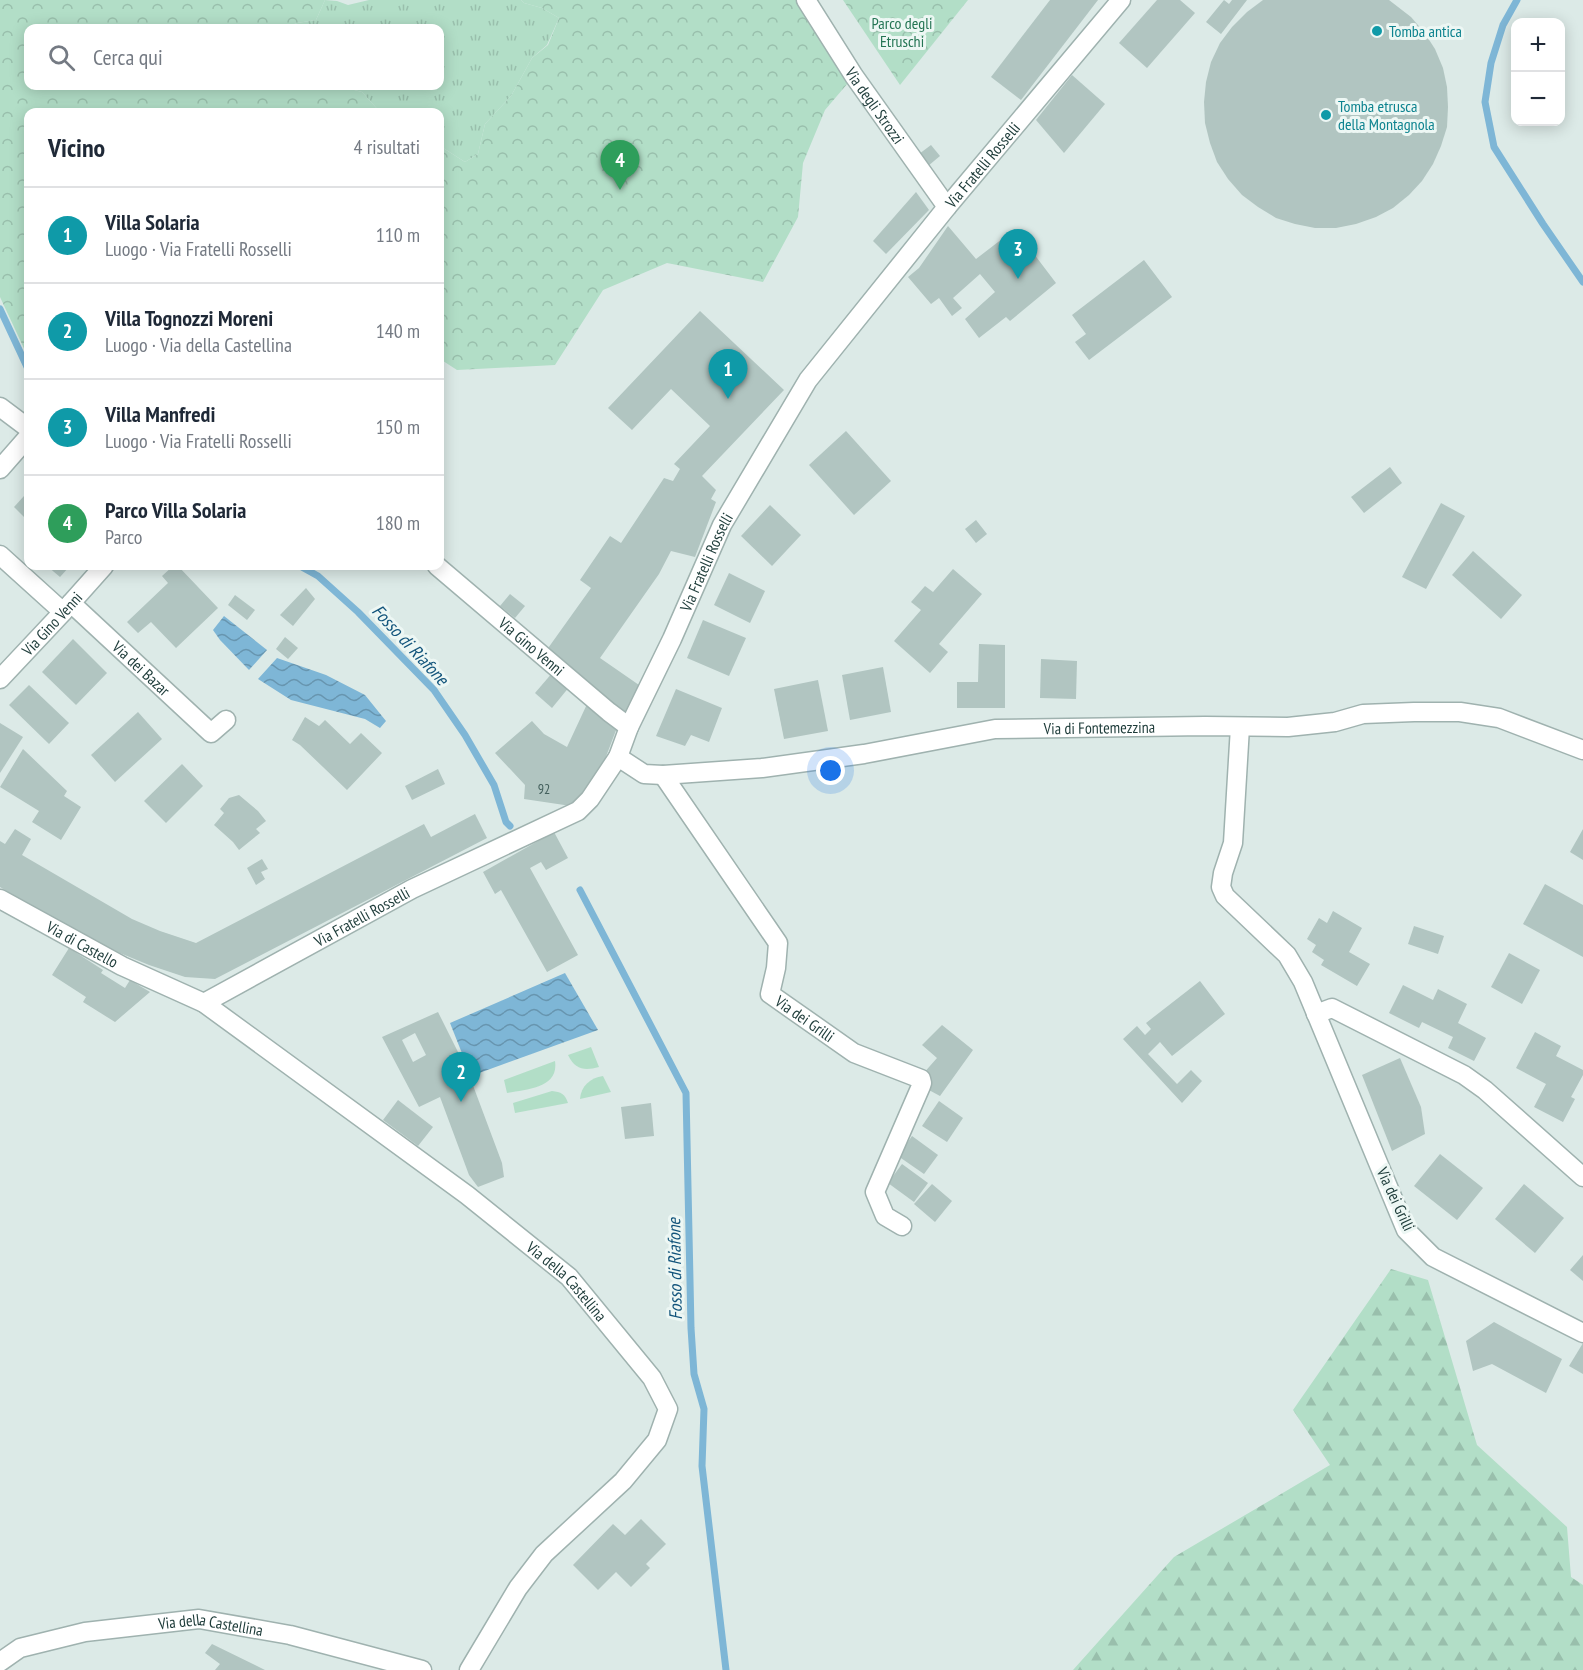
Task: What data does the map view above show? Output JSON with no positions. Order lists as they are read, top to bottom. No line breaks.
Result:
{"streets":{"street":["Via degli Strozzi","Via Fratelli Rosselli","Via Gino Venni","Via dei Bazar","Via di Fontemezzina","Via di Castello","Via dei Grilli","Via della Castellina"]},"crossings":[["Via degli Strozzi","Via Fratelli Rosselli"],["Via Fratelli Rosselli","Via Gino Venni"],["Via Fratelli Rosselli","Via di Fontemezzina"],["Via Fratelli Rosselli","Via della Castellina"],["Via Gino Venni","Via dei Bazar"],["Via di Fontemezzina","Via dei Grilli"],["Via di Castello","Via della Castellina"]],"water":["Fosso di Riafone"],"parks":["Parco degli Etruschi"],"places":["Tomba antica","Tomba etrusca della Montagnola"],"house_numbers":["92"],"page":{"map_buttons":["+","−"],"search":"Cerca qui","heading":["Vicino","4 risultati"],"pins":["4","3","1","2"],"list":[{"mark":"1","name":"Villa Solaria","note":"Luogo · Via Fratelli Rosselli","value":"110 m"},{"mark":"2","name":"Villa Tognozzi Moreni","note":"Luogo · Via della Castellina","value":"140 m"},{"mark":"3","name":"Villa Manfredi","note":"Luogo · Via Fratelli Rosselli","value":"150 m"},{"mark":"4","name":"Parco Villa Solaria","note":"Parco","value":"180 m"}]}}
